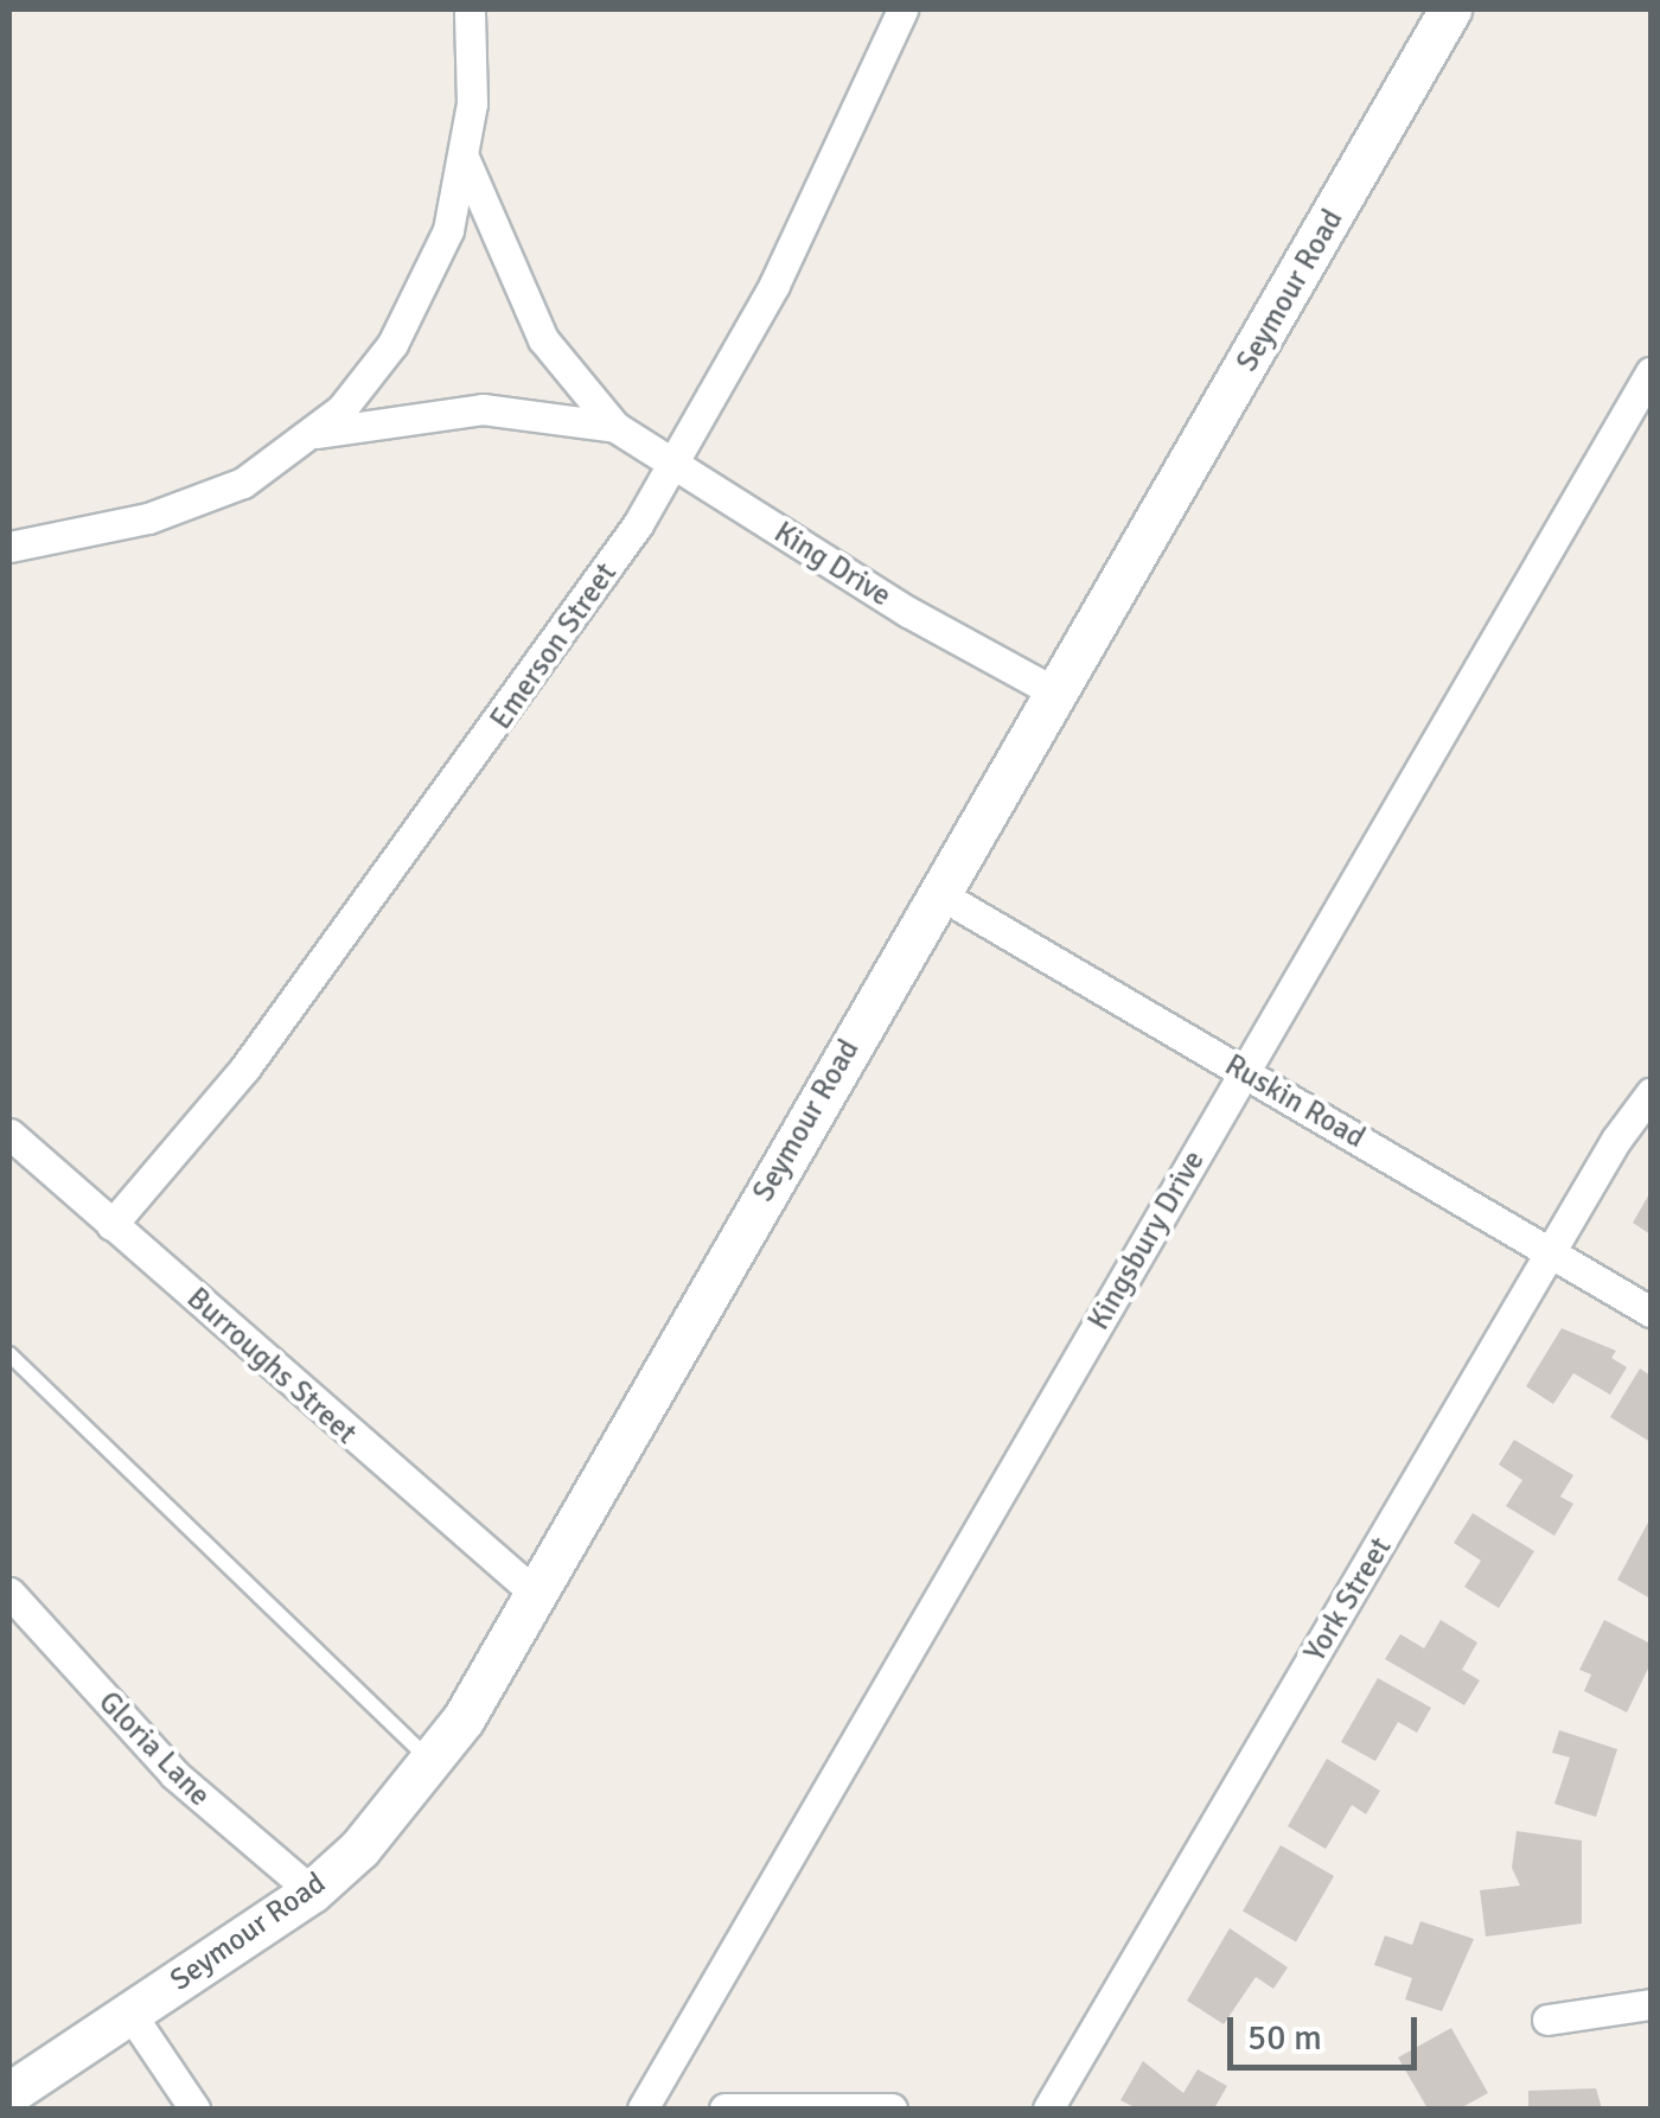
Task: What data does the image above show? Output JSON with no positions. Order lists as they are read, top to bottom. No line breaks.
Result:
{"streets":{"street":["Seymour Road","King Drive","Emerson Street","Ruskin Road","Kingsbury Drive","Burroughs Street","York Street","Gloria Lane"]},"crossings":[["Seymour Road","King Drive"],["Seymour Road","Ruskin Road"],["Seymour Road","Burroughs Street"],["Seymour Road","Gloria Lane"],["King Drive","Emerson Street"],["Emerson Street","Burroughs Street"],["Ruskin Road","Kingsbury Drive"],["Ruskin Road","York Street"]],"scale_bar":"50 m"}
